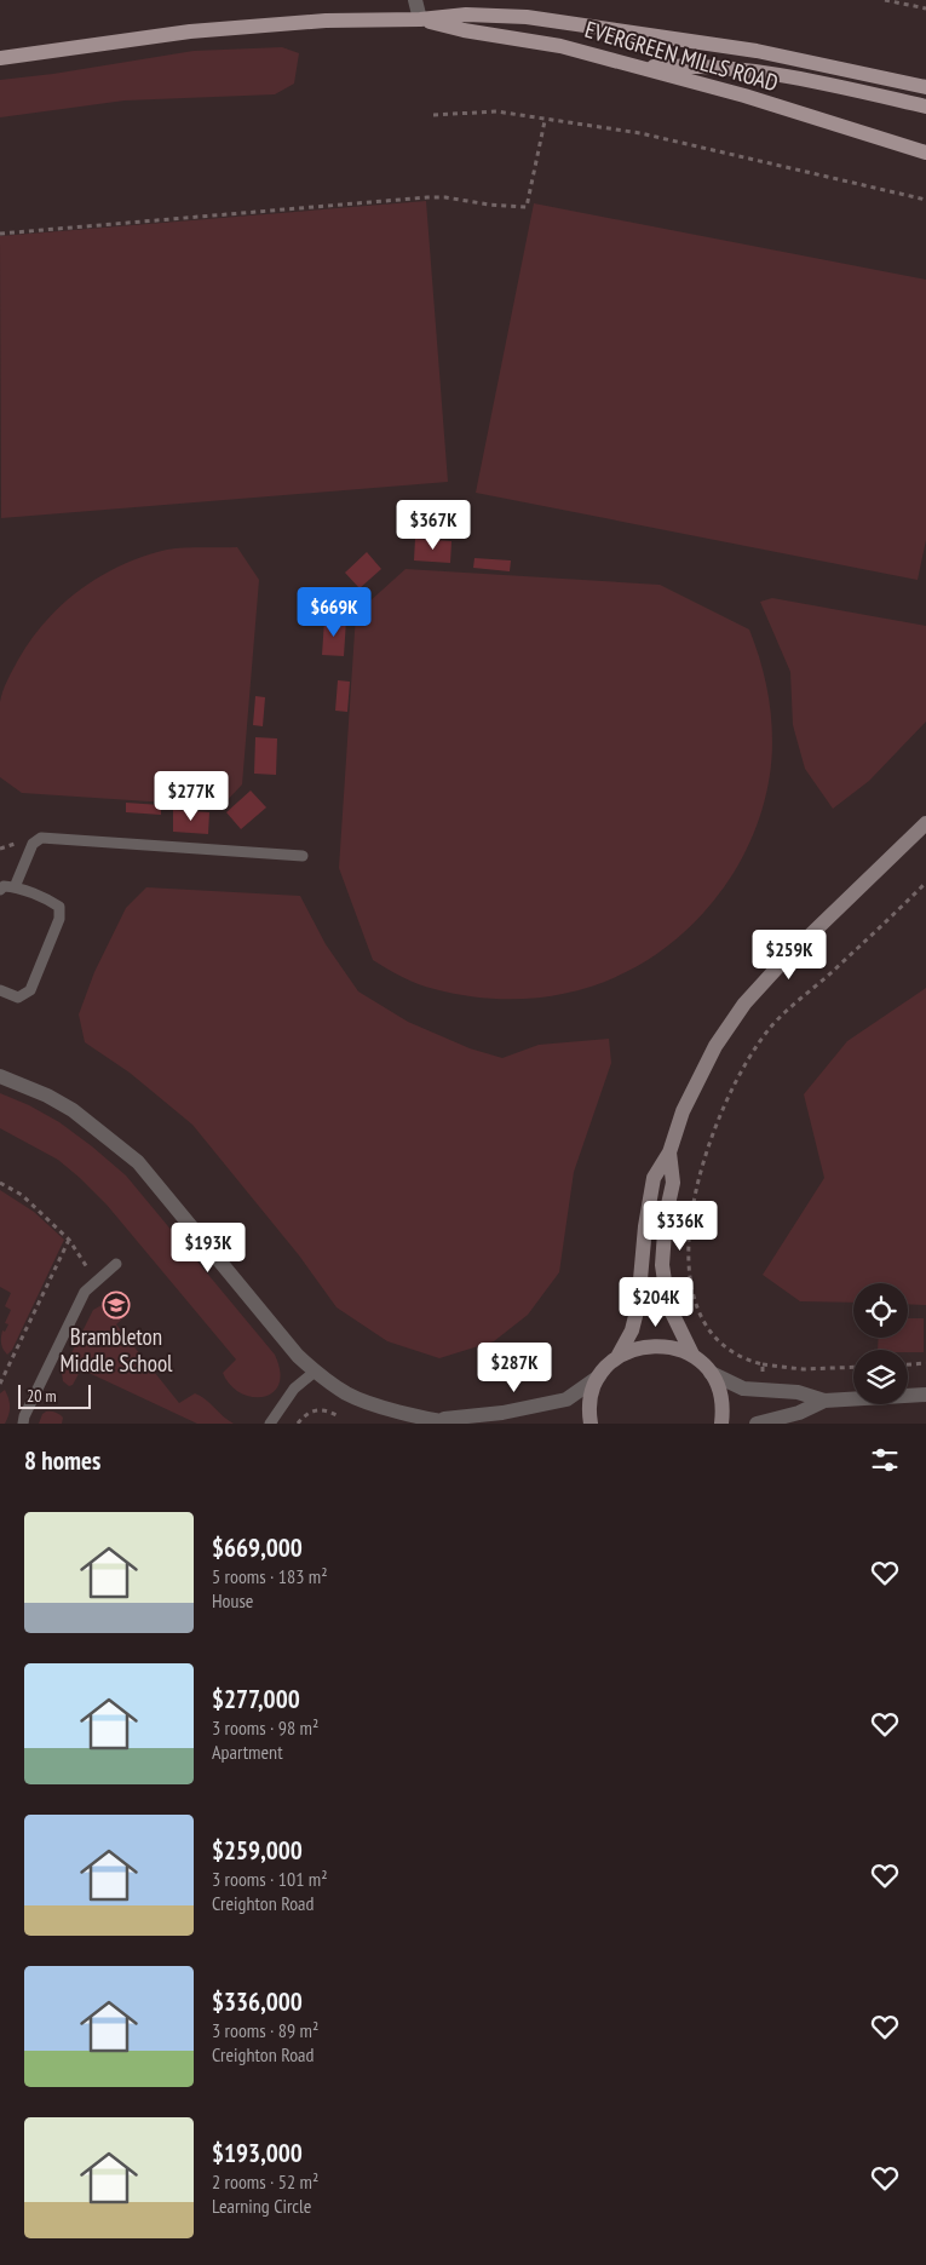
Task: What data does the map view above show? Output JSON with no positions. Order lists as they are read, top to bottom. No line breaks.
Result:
{"streets":{"main road":["EVERGREEN MILLS ROAD"]},"places":{"school or university":["Brambleton Middle School"]},"scale_bar":"20 m","page":{"price":["$367K","$669K","$277K","$259K","$336K","$193K","$204K","$287K"],"scale":"20 m","heading":"8 homes","list":[{"name":"$669,000","note":"5 rooms · 183 m² · House"},{"name":"$277,000","note":"3 rooms · 98 m² · Apartment"},{"name":"$259,000","note":"3 rooms · 101 m² · Creighton Road"},{"name":"$336,000","note":"3 rooms · 89 m² · Creighton Road"},{"name":"$193,000","note":"2 rooms · 52 m² · Learning Circle"}]}}
